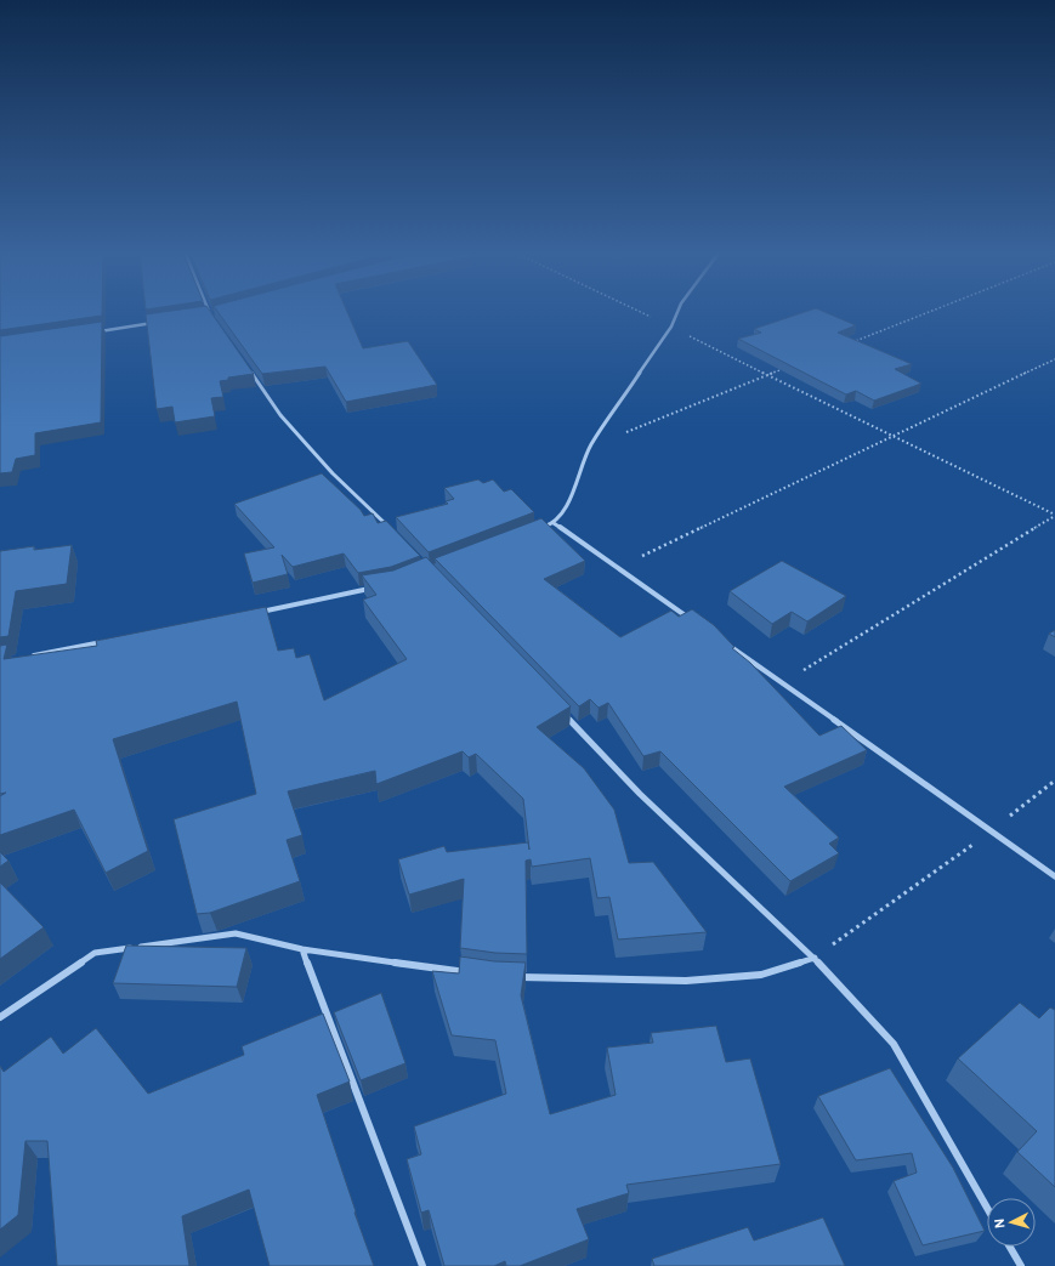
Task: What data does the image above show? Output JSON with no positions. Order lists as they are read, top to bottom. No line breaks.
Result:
{"north":"left"}
